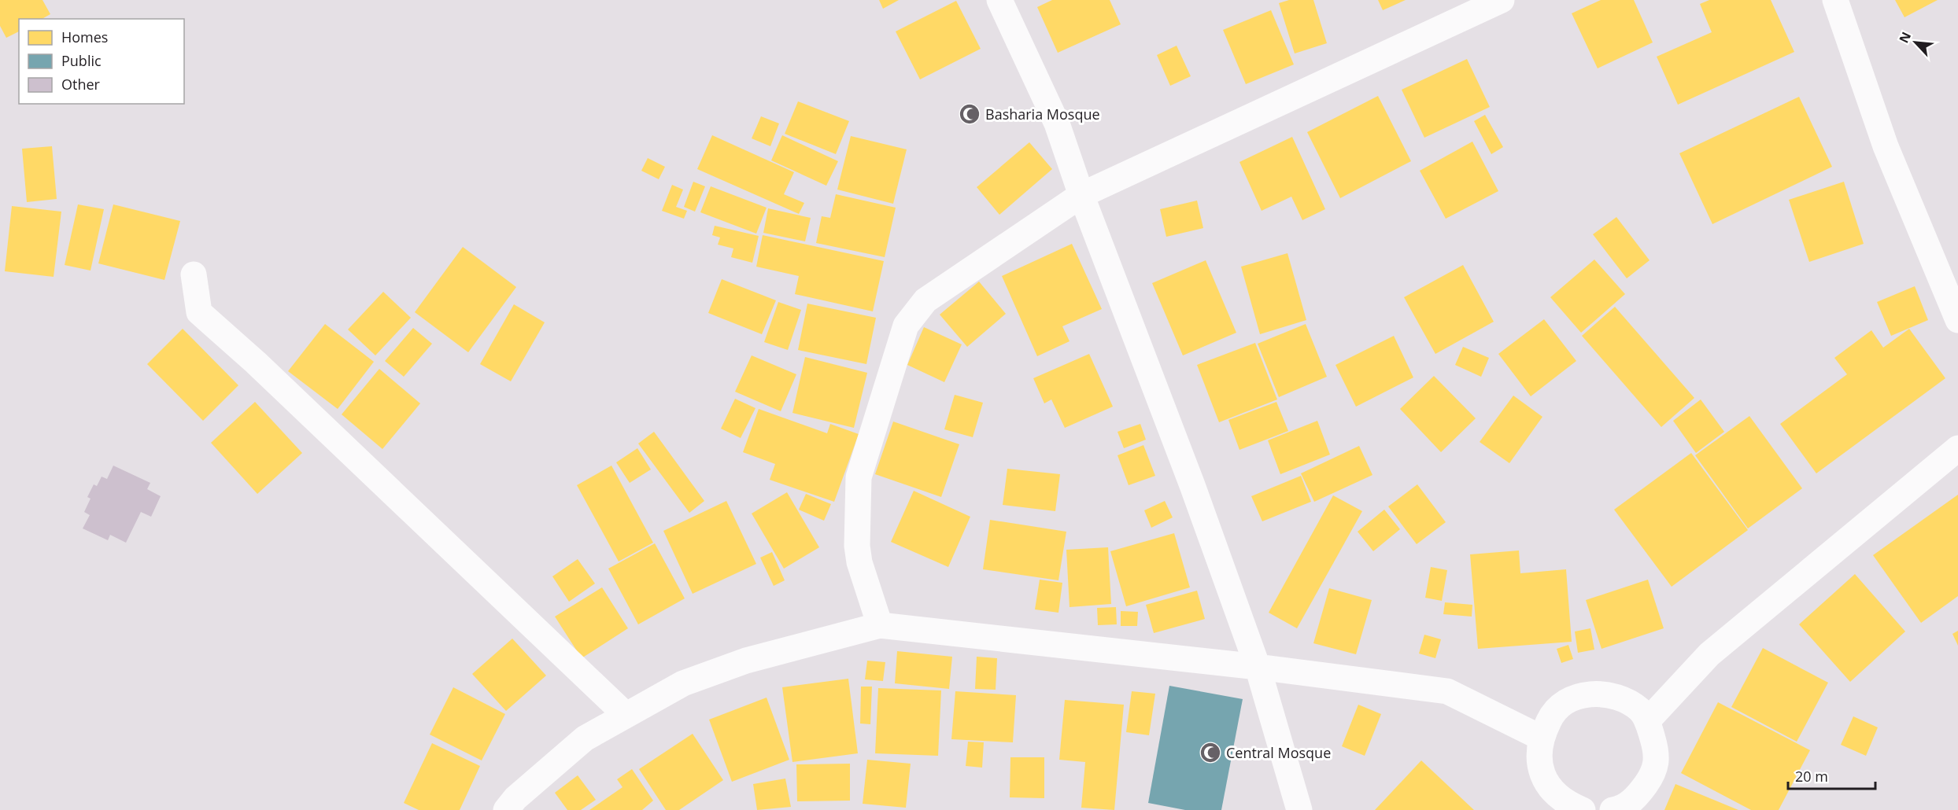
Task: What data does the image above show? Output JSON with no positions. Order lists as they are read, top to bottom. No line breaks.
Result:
{"places":{"mosque":["Basharia Mosque","Central Mosque"]},"legend":["Homes","Public","Other"],"scale_bar":"20 m","north":"top left"}
